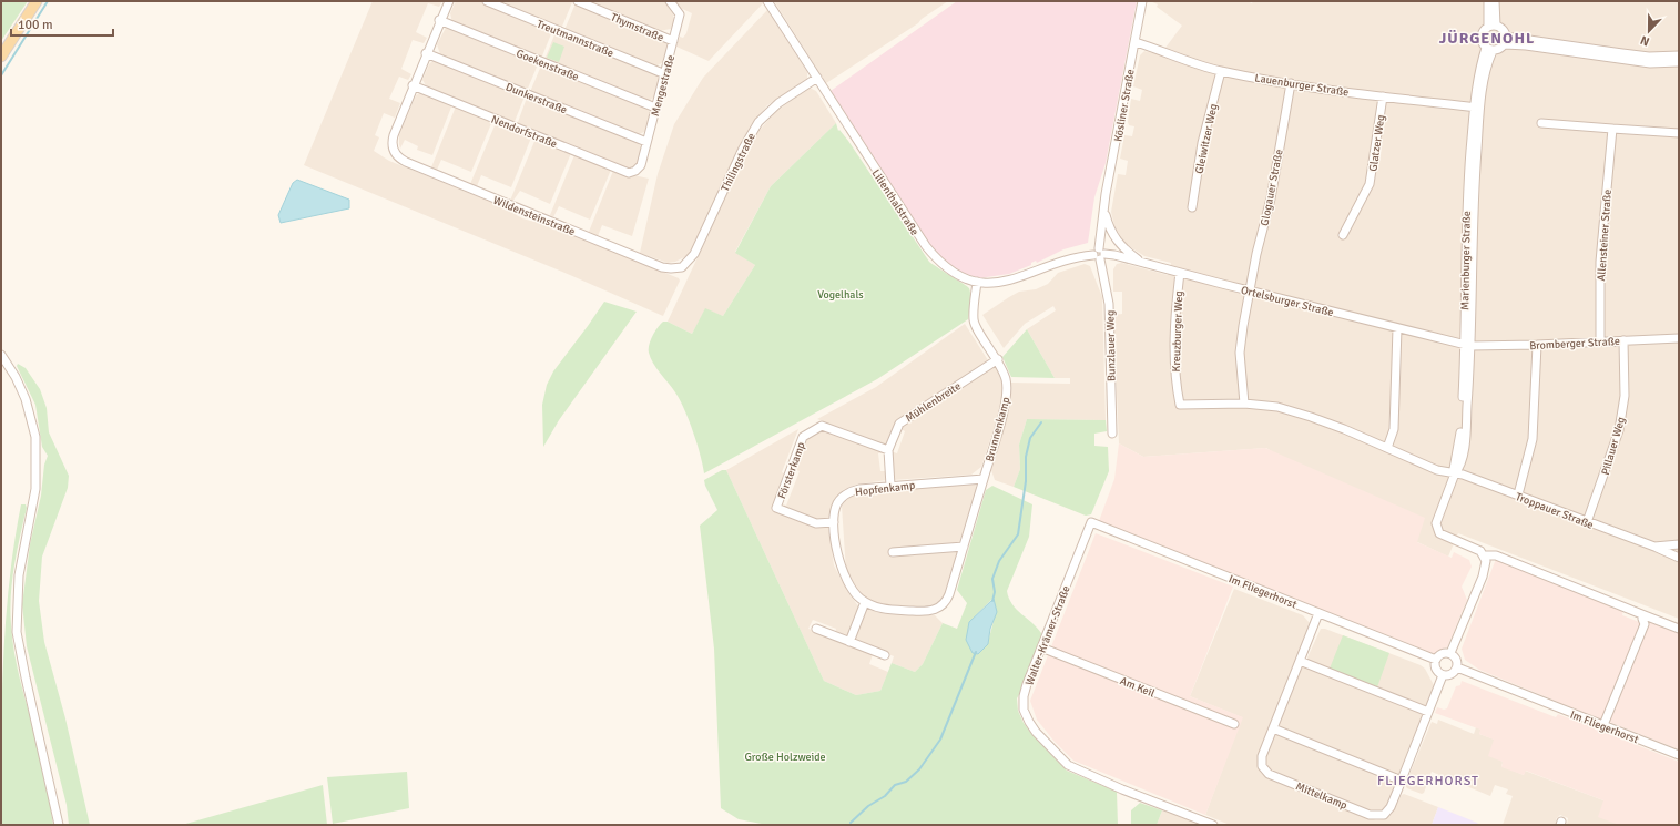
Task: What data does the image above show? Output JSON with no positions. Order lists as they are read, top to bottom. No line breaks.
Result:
{"streets":{"street":["Thymstraße","Treutmannstraße","Goekenstraße","Lauenburger Straße","Mengestraße","Dunkerstraße","Kösliner Straße","Nendorfstraße","Gleiwitzer Weg","Glatzer Weg","Thilingstraße","Glogauer Straße","Lilienthalstraße","Wildensteinstraße","Allensteiner Straße","Marienburger Straße","Ortelsburger Straße","Kreuzburger Weg","Bromberger Straße","Bunzlauer Weg","Mühlenbreite","Brunnenkamp","Pillauer Weg","Försterkamp","Hopfenkamp","Troppauer Straße","Im Fliegerhorst","Walter-Krämer-Straße","Am Keil","Mittelkamp"]},"crossings":[["Thymstraße","Mengestraße"],["Treutmannstraße","Mengestraße"],["Goekenstraße","Mengestraße"],["Lauenburger Straße","Kösliner Straße"],["Lauenburger Straße","Gleiwitzer Weg"],["Lauenburger Straße","Glatzer Weg"],["Lauenburger Straße","Glogauer Straße"],["Lauenburger Straße","Marienburger Straße"],["Mengestraße","Dunkerstraße"],["Mengestraße","Nendorfstraße"],["Kösliner Straße","Lilienthalstraße"],["Kösliner Straße","Ortelsburger Straße"],["Kösliner Straße","Bunzlauer Weg"],["Nendorfstraße","Wildensteinstraße"],["Thilingstraße","Lilienthalstraße"],["Thilingstraße","Wildensteinstraße"],["Glogauer Straße","Ortelsburger Straße"],["Glogauer Straße","Kreuzburger Weg"],["Glogauer Straße","Troppauer Straße"],["Lilienthalstraße","Ortelsburger Straße"],["Lilienthalstraße","Bunzlauer Weg"],["Lilienthalstraße","Brunnenkamp"],["Allensteiner Straße","Bromberger Straße"],["Marienburger Straße","Ortelsburger Straße"],["Marienburger Straße","Bromberger Straße"],["Marienburger Straße","Troppauer Straße"],["Ortelsburger Straße","Kreuzburger Weg"],["Ortelsburger Straße","Bromberger Straße"],["Ortelsburger Straße","Bunzlauer Weg"],["Kreuzburger Weg","Troppauer Straße"],["Bromberger Straße","Pillauer Weg"],["Mühlenbreite","Brunnenkamp"],["Mühlenbreite","Försterkamp"],["Mühlenbreite","Hopfenkamp"],["Brunnenkamp","Hopfenkamp"],["Pillauer Weg","Troppauer Straße"],["Försterkamp","Hopfenkamp"],["Im Fliegerhorst","Walter-Krämer-Straße"],["Im Fliegerhorst","Mittelkamp"],["Walter-Krämer-Straße","Am Keil"]],"districts":["JÜRGENOHL","FLIEGERHORST"],"parks":["Vogelhals","Große Holzweide"],"scale_bar":"100 m","north":"bottom"}
